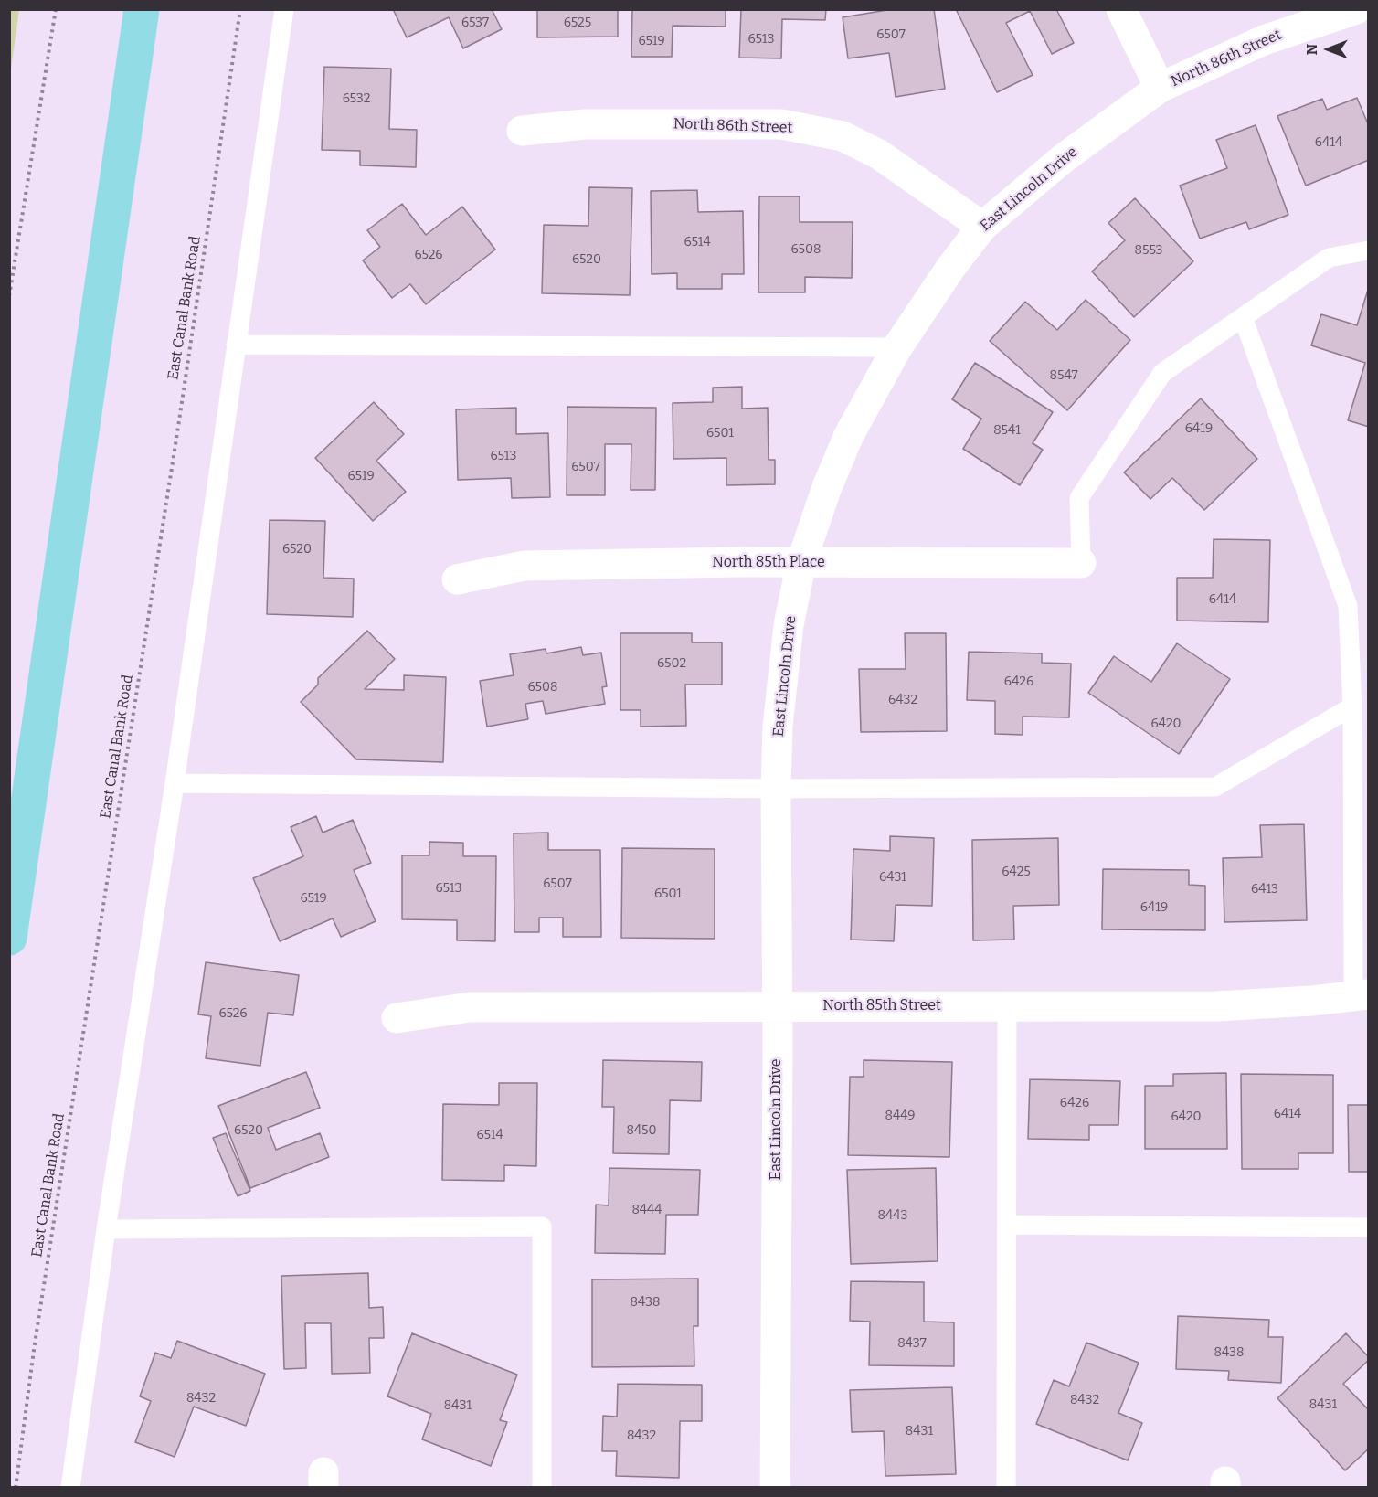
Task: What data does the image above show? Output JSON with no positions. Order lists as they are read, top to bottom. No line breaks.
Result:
{"streets":{"street":["North 86th Street","East Lincoln Drive","North 85th Place","North 85th Street"],"path":["East Canal Bank Road"]},"crossings":[["North 86th Street","East Lincoln Drive"],["East Lincoln Drive","North 85th Place"],["East Lincoln Drive","North 85th Street"]],"house_numbers":["6537","6525","6507","6513","6519","6532","6414","6514","6508","8553","6526","6520","8547","6419","8541","6501","6513","6507","6519","6520","6414","6502","6426","6508","6432","6420","6425","6431","6507","6513","6413","6501","6519","6419","6526","6426","6414","8449","6420","6520","8450","6514","8444","8443","8438","8437","8438","8432","8432","8431","8431","8431","8432"],"north":"left"}
